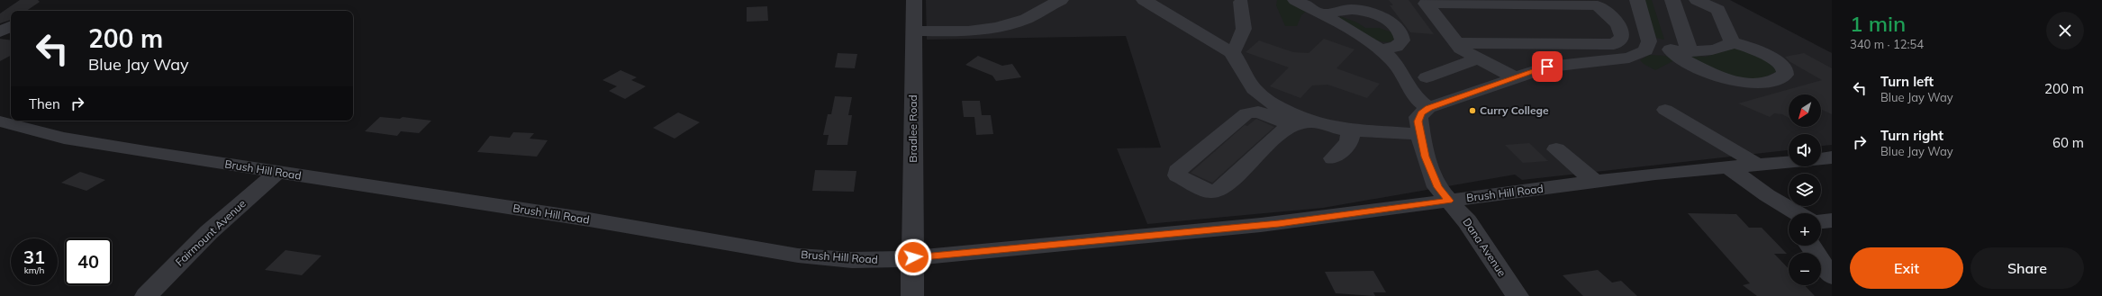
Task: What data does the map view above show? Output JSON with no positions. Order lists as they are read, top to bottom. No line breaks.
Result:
{"streets":{"street":["Bradlee Road","Brush Hill Road","Fairmount Avenue","Dana Avenue"]},"crossings":[["Bradlee Road","Brush Hill Road"],["Brush Hill Road","Fairmount Avenue"],["Brush Hill Road","Dana Avenue"]],"places":["Curry College"],"north":"bottom left","page":{"heading":["1 min","340 m · 12:54"],"turn":["200 m","Blue Jay Way"],"list":[{"name":"Turn left","note":"Blue Jay Way","value":"200 m"},{"name":"Turn right","note":"Blue Jay Way","value":"60 m"}],"then":"Then","map_buttons":["+","−"],"speed":"31 km/h","limit":"40","buttons":["Exit","Share"]}}
